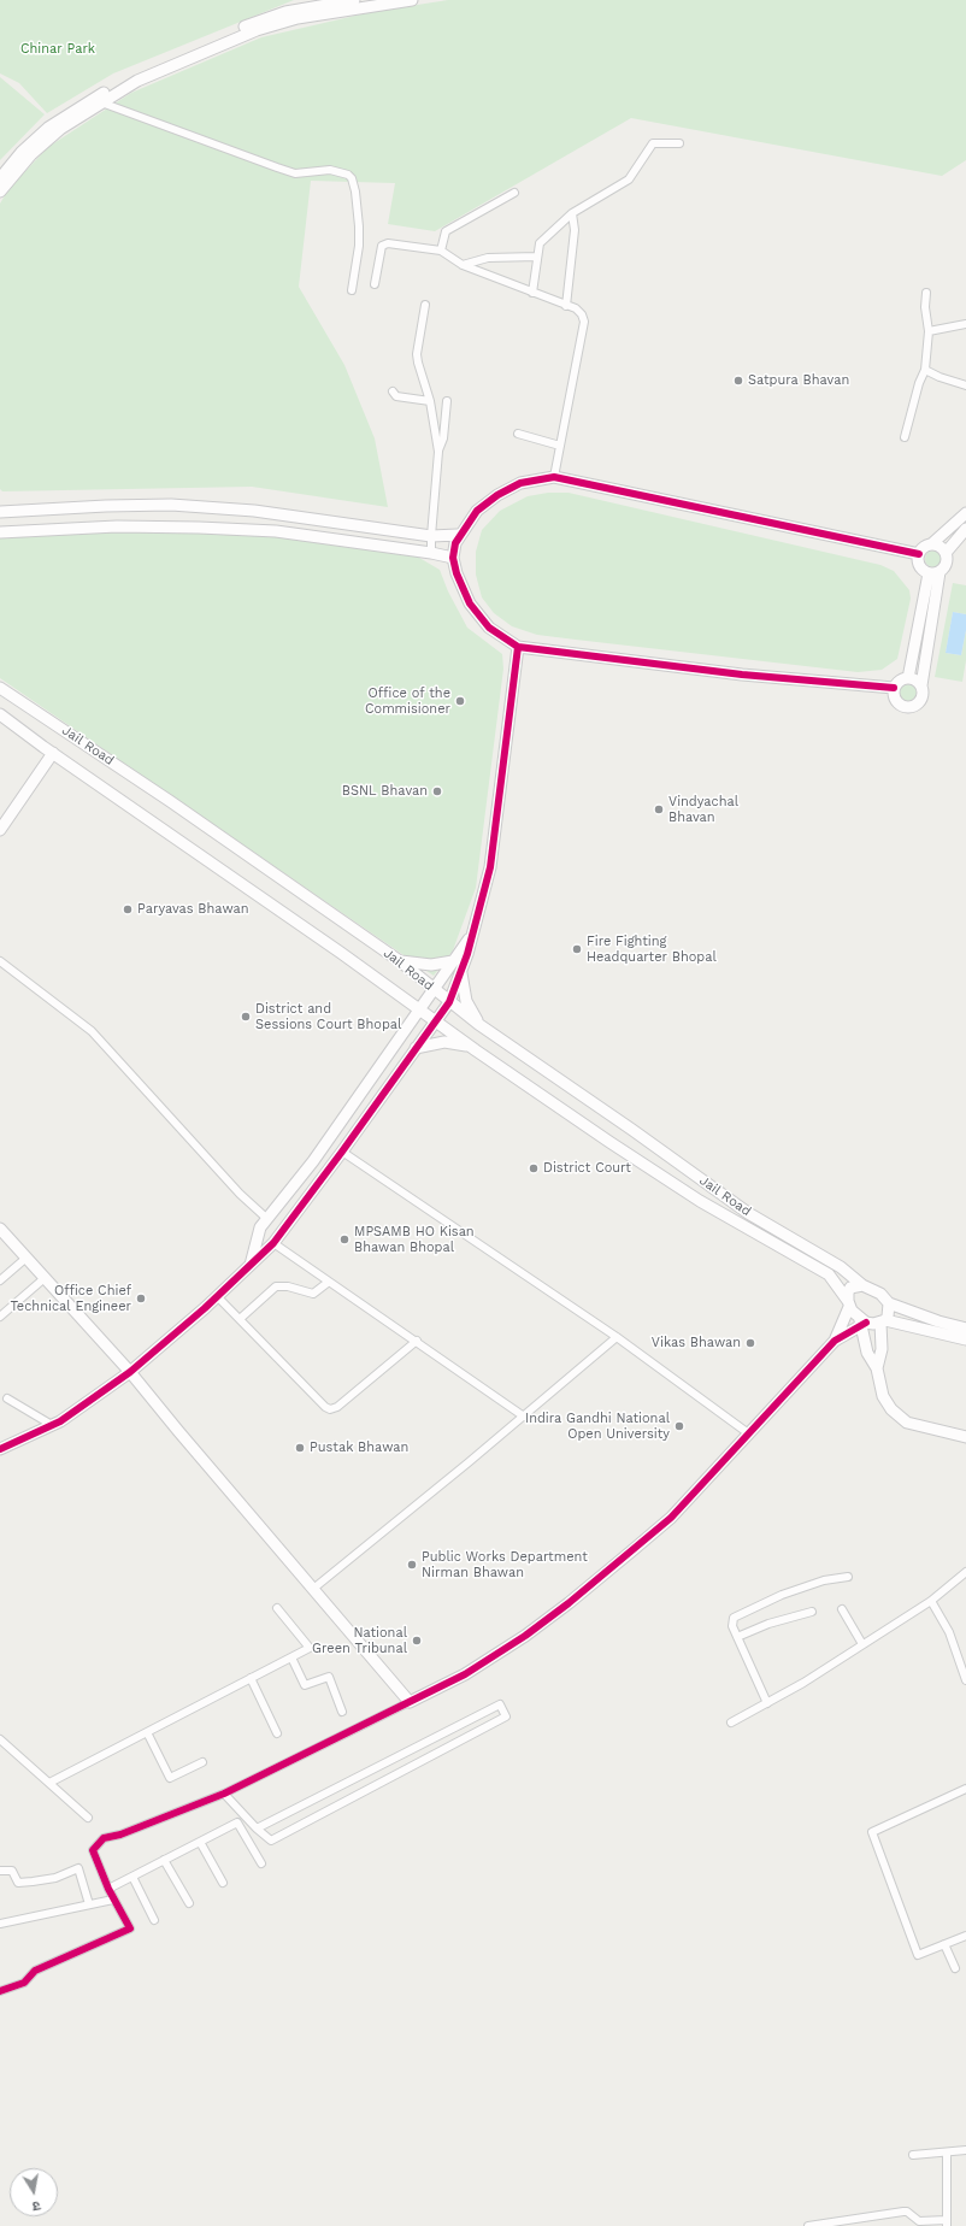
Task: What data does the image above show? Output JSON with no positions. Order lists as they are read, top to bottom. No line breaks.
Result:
{"streets":{"street":["Jail Road"]},"parks":["Chinar Park"],"places":["Satpura Bhavan","Office of the Commisioner","BSNL Bhavan","Vindyachal Bhavan","Paryavas Bhawan","Fire Fighting Headquarter Bhopal","District and Sessions Court Bhopal","District Court","MPSAMB HO Kisan Bhawan Bhopal","Office Chief Technical Engineer","Vikas Bhawan","Indira Gandhi National Open University","Pustak Bhawan","Public Works Department Nirman Bhawan","National Green Tribunal"],"north":"bottom"}
